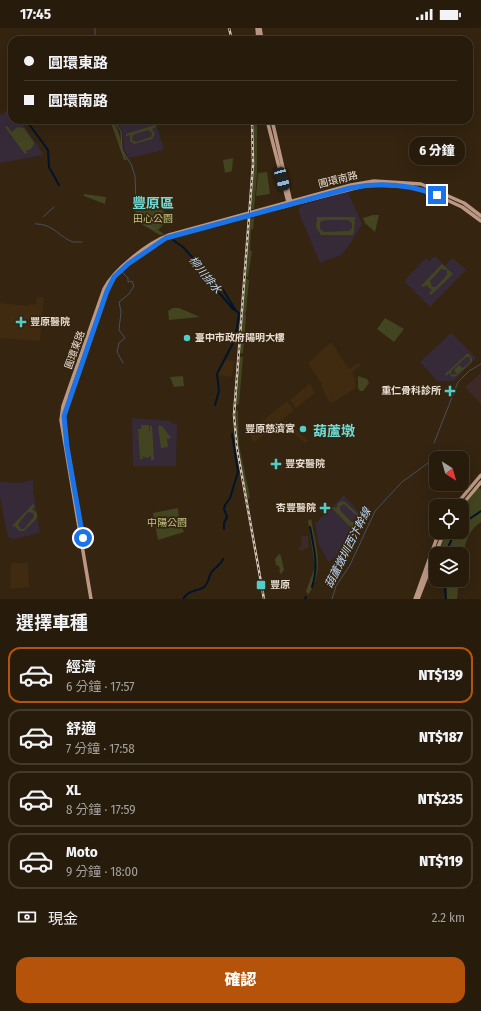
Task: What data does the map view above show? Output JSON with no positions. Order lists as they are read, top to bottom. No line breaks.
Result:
{"streets":{"main road":["圓環南路","圓環東路"]},"crossings":[["圓環南路","圓環東路"]],"districts":["豐原區","葫蘆墩"],"water":["柳川排水","葫蘆燉圳西汴幹線"],"parks":["田心公園","中陽公園"],"places":{"health":["豐原醫院","重仁骨科診所","豐安醫院","杏豐醫院"],"other":["臺中市政府陽明大樓","豐原慈濟宮"],"transit":["豐原"]},"north":"bottom right","page":{"status":"17:45","banner":["圓環東路","圓環南路"],"bubble":"6 分鐘","heading":"選擇車種","list":[{"name":"經濟","note":"6 分鐘 · 17:57","value":"NT$139"},{"name":"舒適","note":"7 分鐘 · 17:58","value":"NT$187"},{"name":"XL","note":"8 分鐘 · 17:59","value":"NT$235"},{"name":"Moto","note":"9 分鐘 · 18:00","value":"NT$119"}],"pay":["現金","2.2 km"],"buttons":"確認"}}
